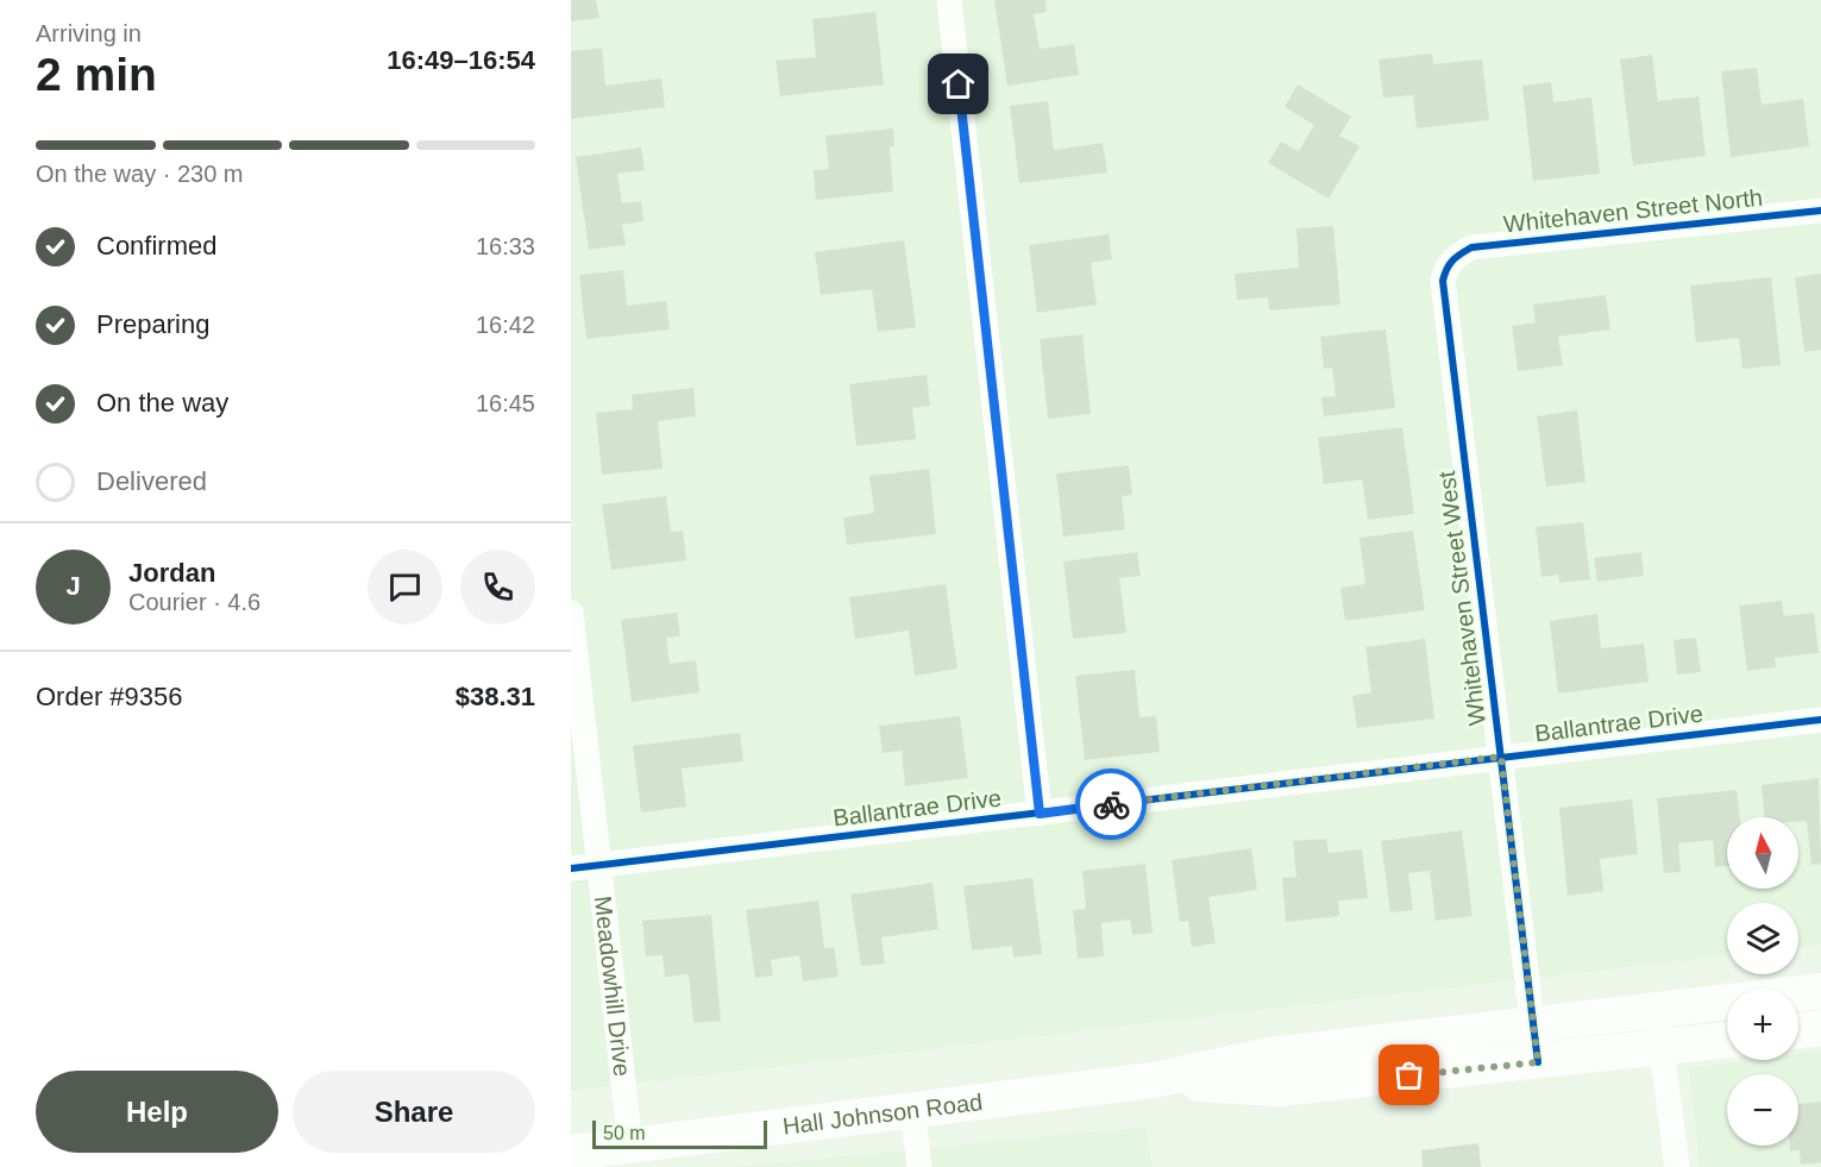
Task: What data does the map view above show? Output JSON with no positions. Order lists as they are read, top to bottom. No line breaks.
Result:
{"streets":{"main road":["Hall Johnson Road"],"street":["Whitehaven Street North","Whitehaven Street West","Ballantrae Drive","Meadowhill Drive"]},"crossings":[["Whitehaven Street North","Whitehaven Street West"],["Whitehaven Street West","Ballantrae Drive"],["Whitehaven Street West","Hall Johnson Road"],["Ballantrae Drive","Meadowhill Drive"],["Meadowhill Drive","Hall Johnson Road"]],"scale_bar":"50 m","north":"top","page":{"heading":["2 min","Arriving in","16:49–16:54"],"panel":["Jordan","Courier · 4.6","Order #9356","$38.31"],"bar":"On the way · 230 m","list":[["Confirmed","16:33"],["Preparing","16:42"],["On the way","16:45"],"Delivered"],"round":"J","map_buttons":["+","−"],"buttons":["Help","Share"],"scale":"50 m"}}
